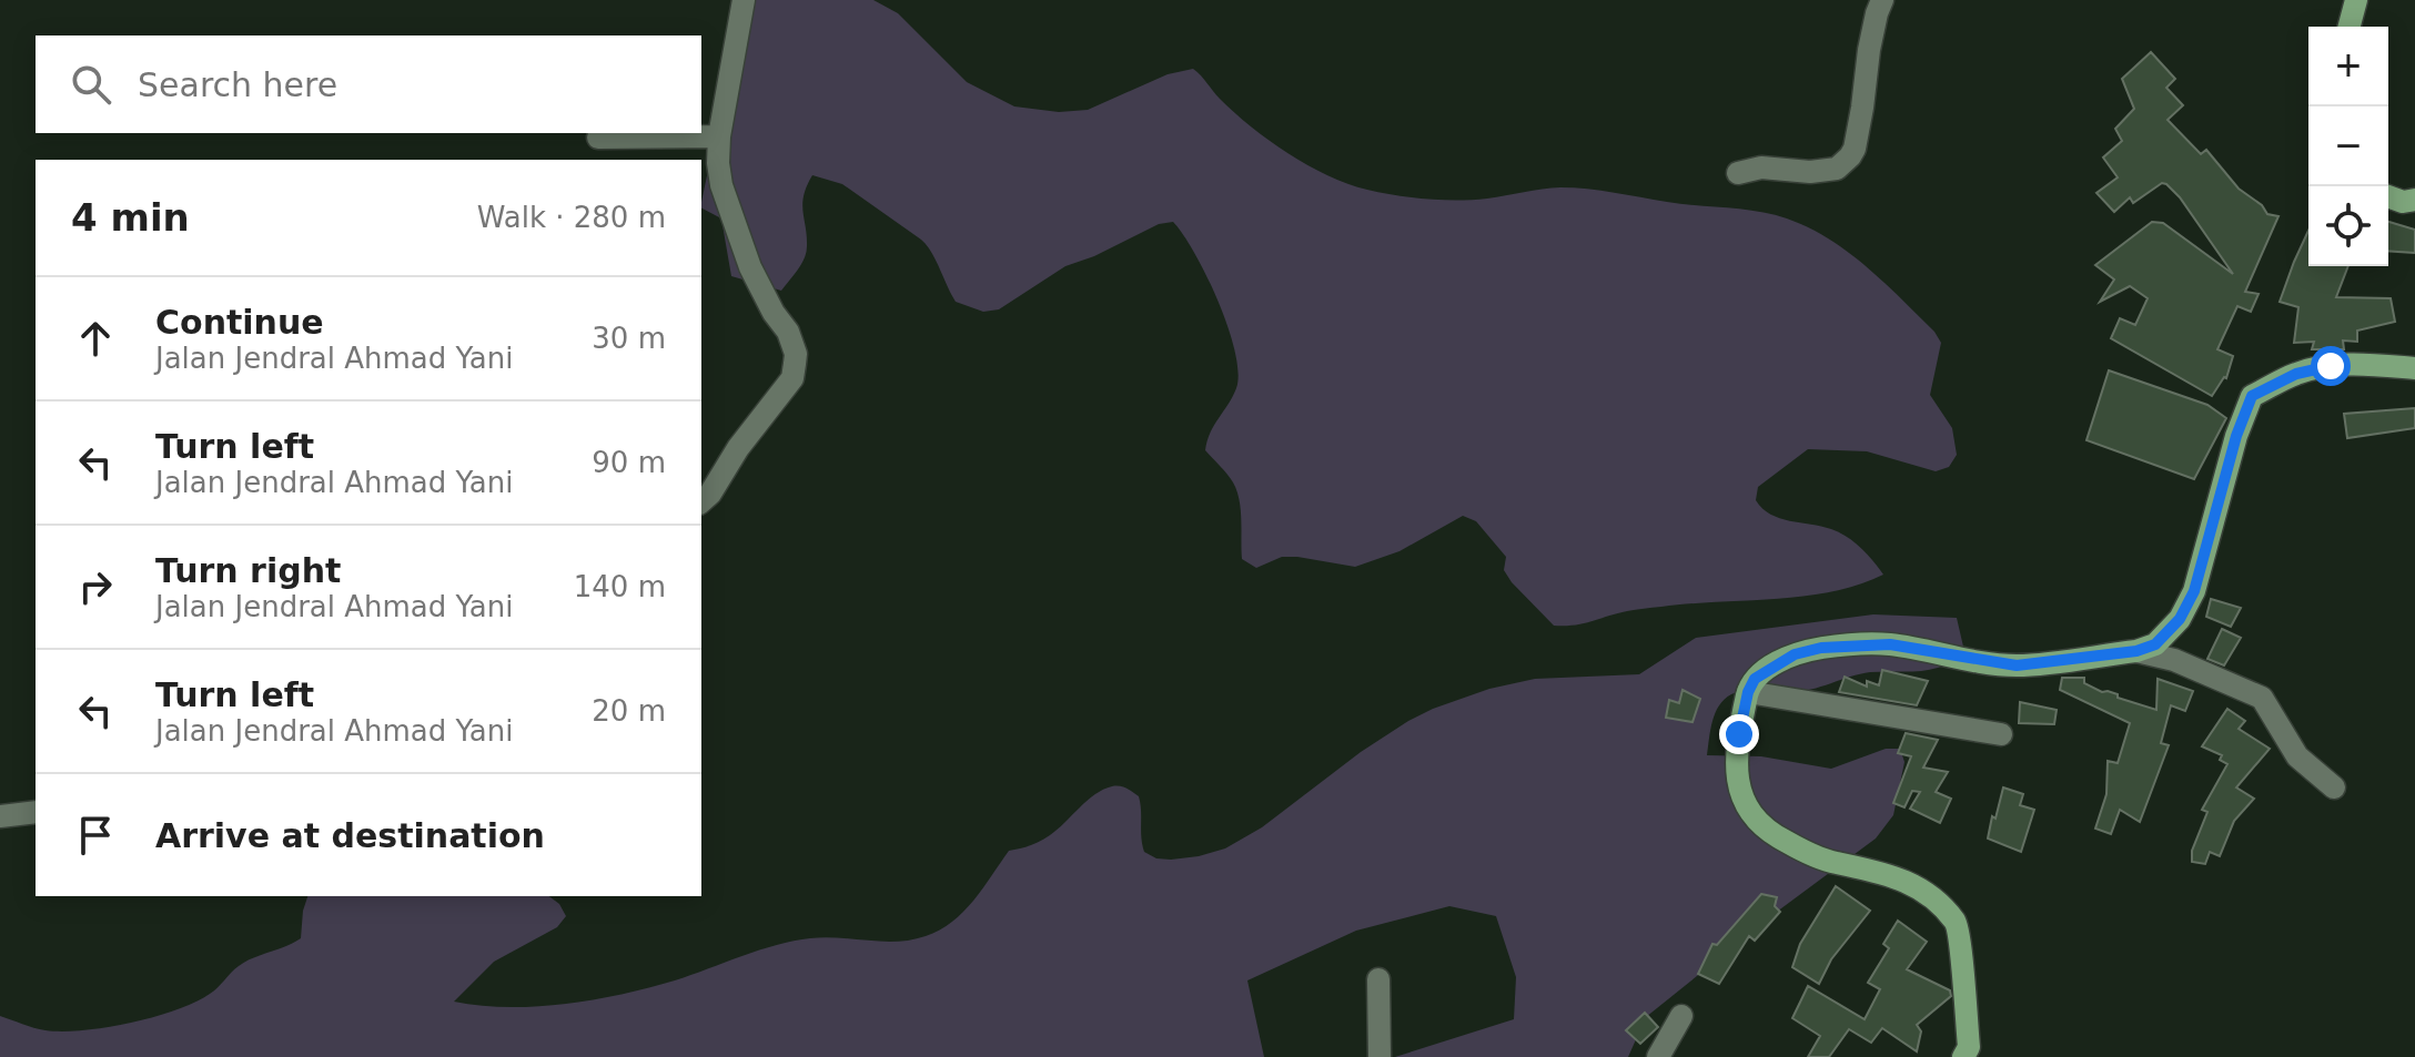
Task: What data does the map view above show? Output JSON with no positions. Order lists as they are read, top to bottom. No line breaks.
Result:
{"page":{"map_buttons":["+","−"],"search":"Search here","heading":["4 min","Walk · 280 m"],"list":[["Continue","Jalan Jendral Ahmad Yani","30 m"],["Turn left","Jalan Jendral Ahmad Yani","90 m"],["Turn right","Jalan Jendral Ahmad Yani","140 m"],["Turn left","Jalan Jendral Ahmad Yani","20 m"],"Arrive at destination"]}}
